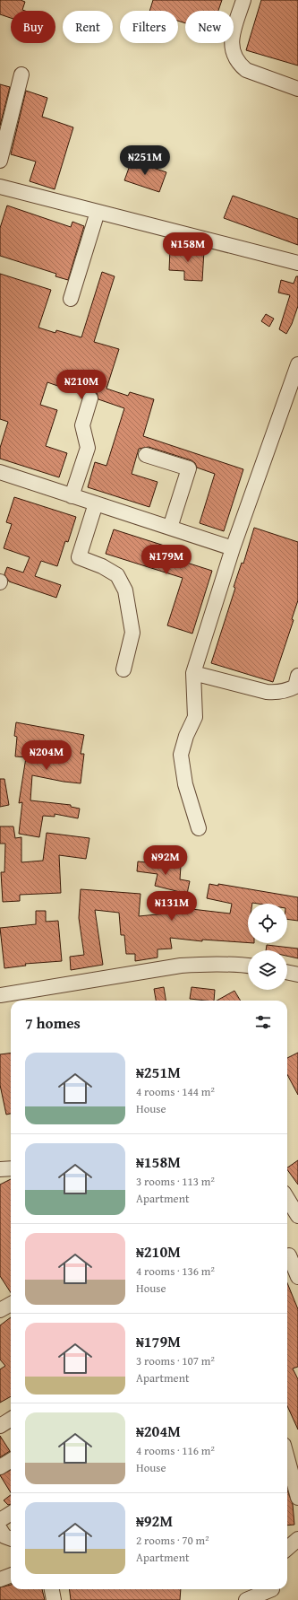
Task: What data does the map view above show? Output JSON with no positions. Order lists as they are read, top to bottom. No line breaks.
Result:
{"page":{"chip":["Buy","Rent","Filters","New"],"price":["₦251M","₦158M","₦210M","₦179M","₦204M","₦92M","₦131M"],"heading":"7 homes","list":[{"name":"₦251M","note":"4 rooms · 144 m² · House"},{"name":"₦158M","note":"3 rooms · 113 m² · Apartment"},{"name":"₦210M","note":"4 rooms · 136 m² · House"},{"name":"₦179M","note":"3 rooms · 107 m² · Apartment"},{"name":"₦204M","note":"4 rooms · 116 m² · House"},{"name":"₦92M","note":"2 rooms · 70 m² · Apartment"}]}}
